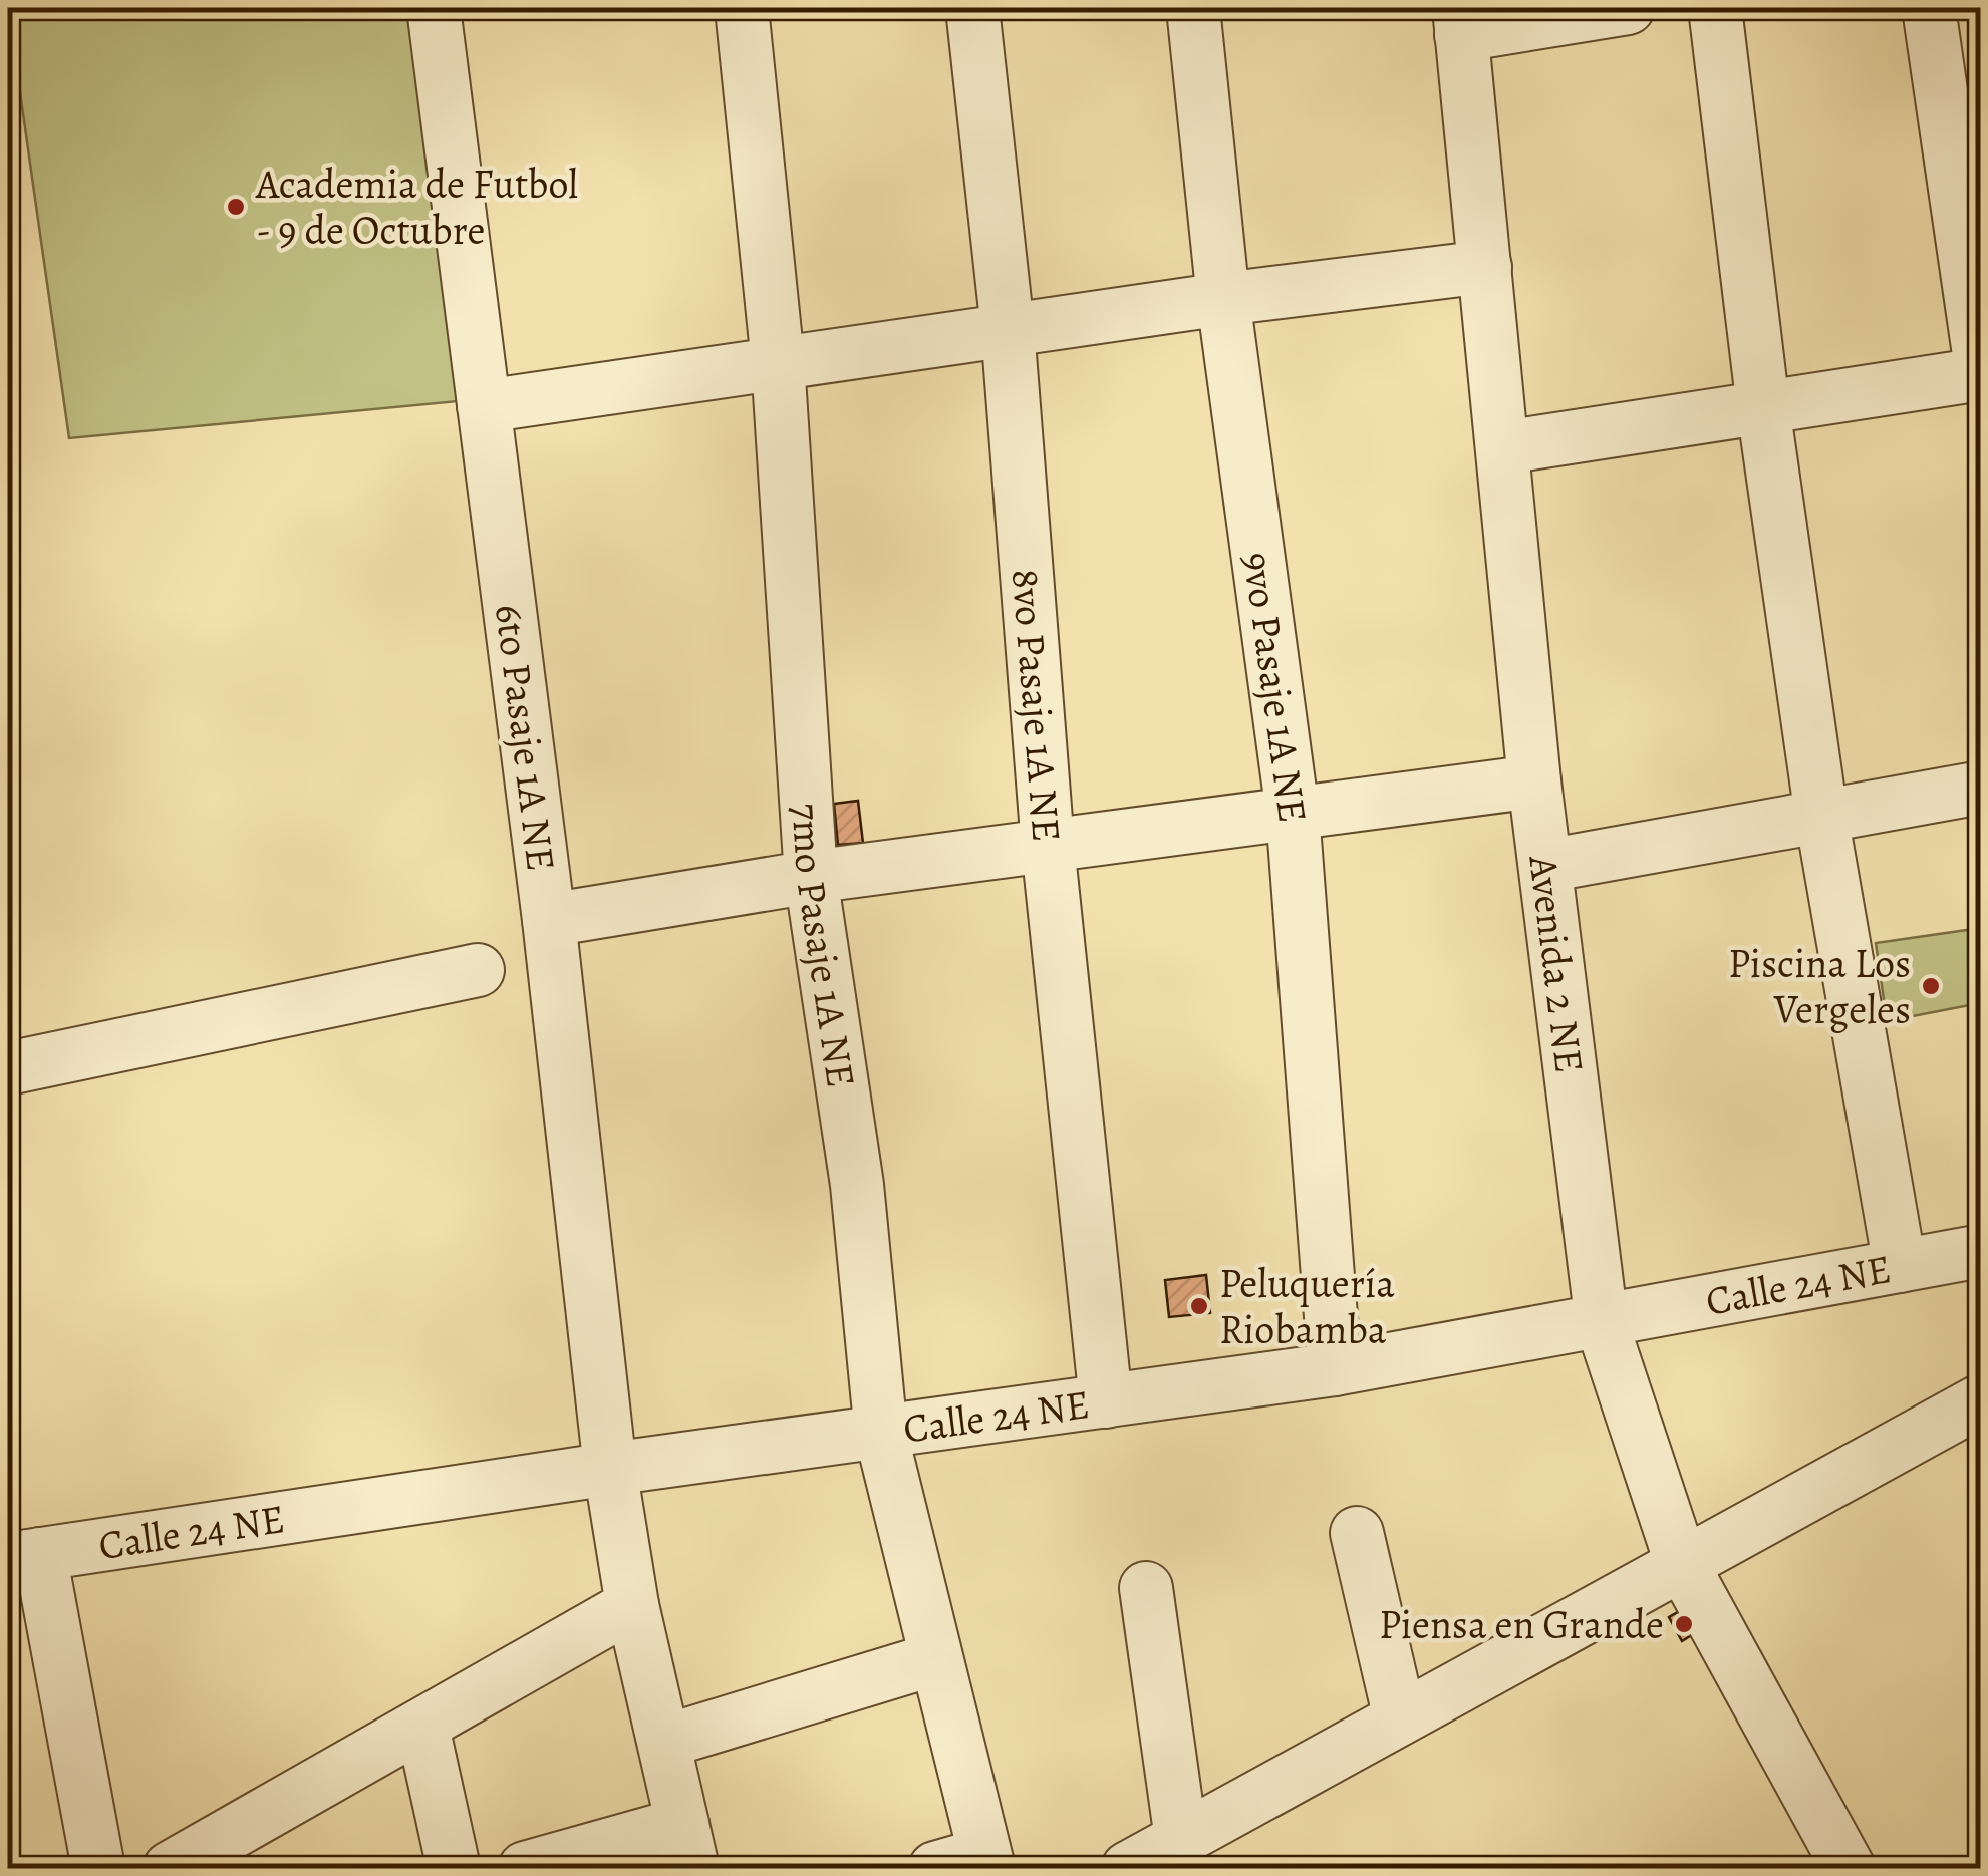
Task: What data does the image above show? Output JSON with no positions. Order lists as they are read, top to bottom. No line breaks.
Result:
{"streets":{"street":["9vo Pasaje 1A NE","8vo Pasaje 1A NE","6to Pasaje 1A NE","7mo Pasaje 1A NE","Avenida 2 NE","Calle 24 NE"]},"crossings":[["9vo Pasaje 1A NE","Calle 24 NE"],["8vo Pasaje 1A NE","Calle 24 NE"],["6to Pasaje 1A NE","Calle 24 NE"],["7mo Pasaje 1A NE","Calle 24 NE"],["Avenida 2 NE","Calle 24 NE"]],"places":["Academia de Futbol - 9 de Octubre","Piscina Los Vergeles","Peluquería Riobamba","Piensa en Grande"]}
